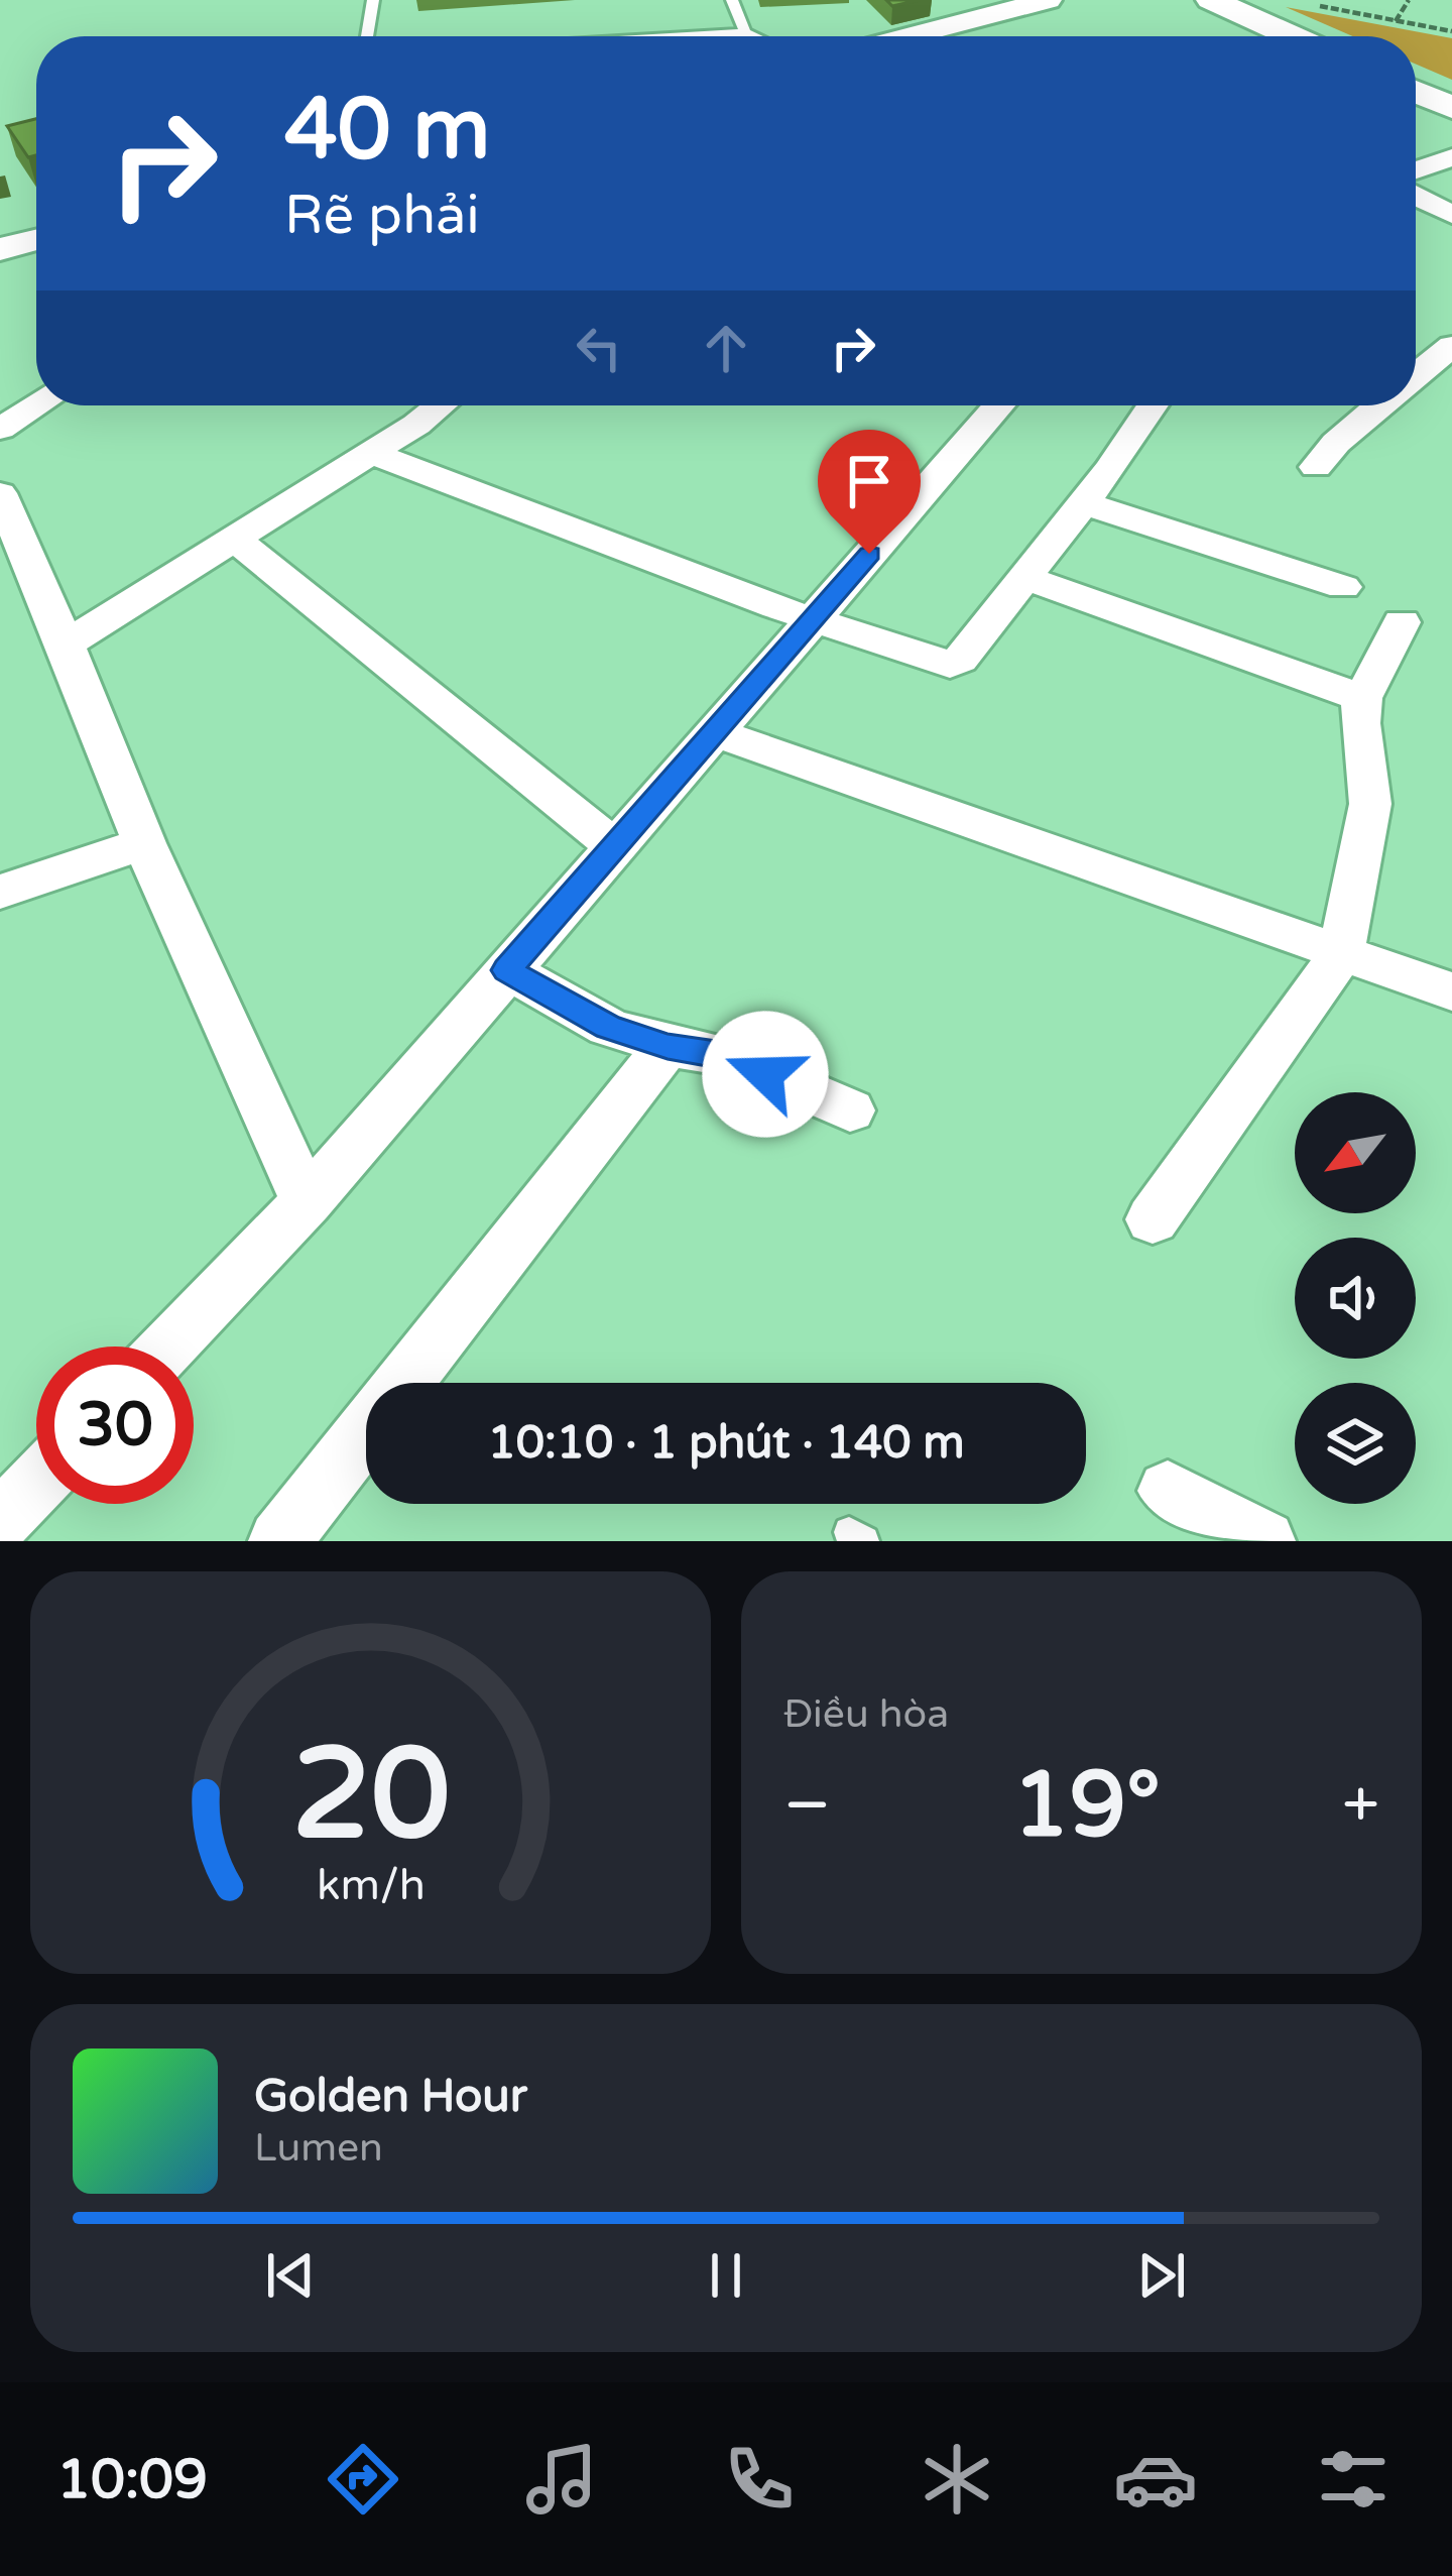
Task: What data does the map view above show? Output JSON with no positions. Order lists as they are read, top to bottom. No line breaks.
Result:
{"north":"bottom left","page":{"turn":["40 m","Rẽ phải"],"limit":"30","trip":"10:10 · 1 phút · 140 m","tile":"Điều hòa","heat":["−","19°","+"],"song":["Golden Hour","Lumen"],"tabs":"10:09","gauge":["20","km/h"]}}
